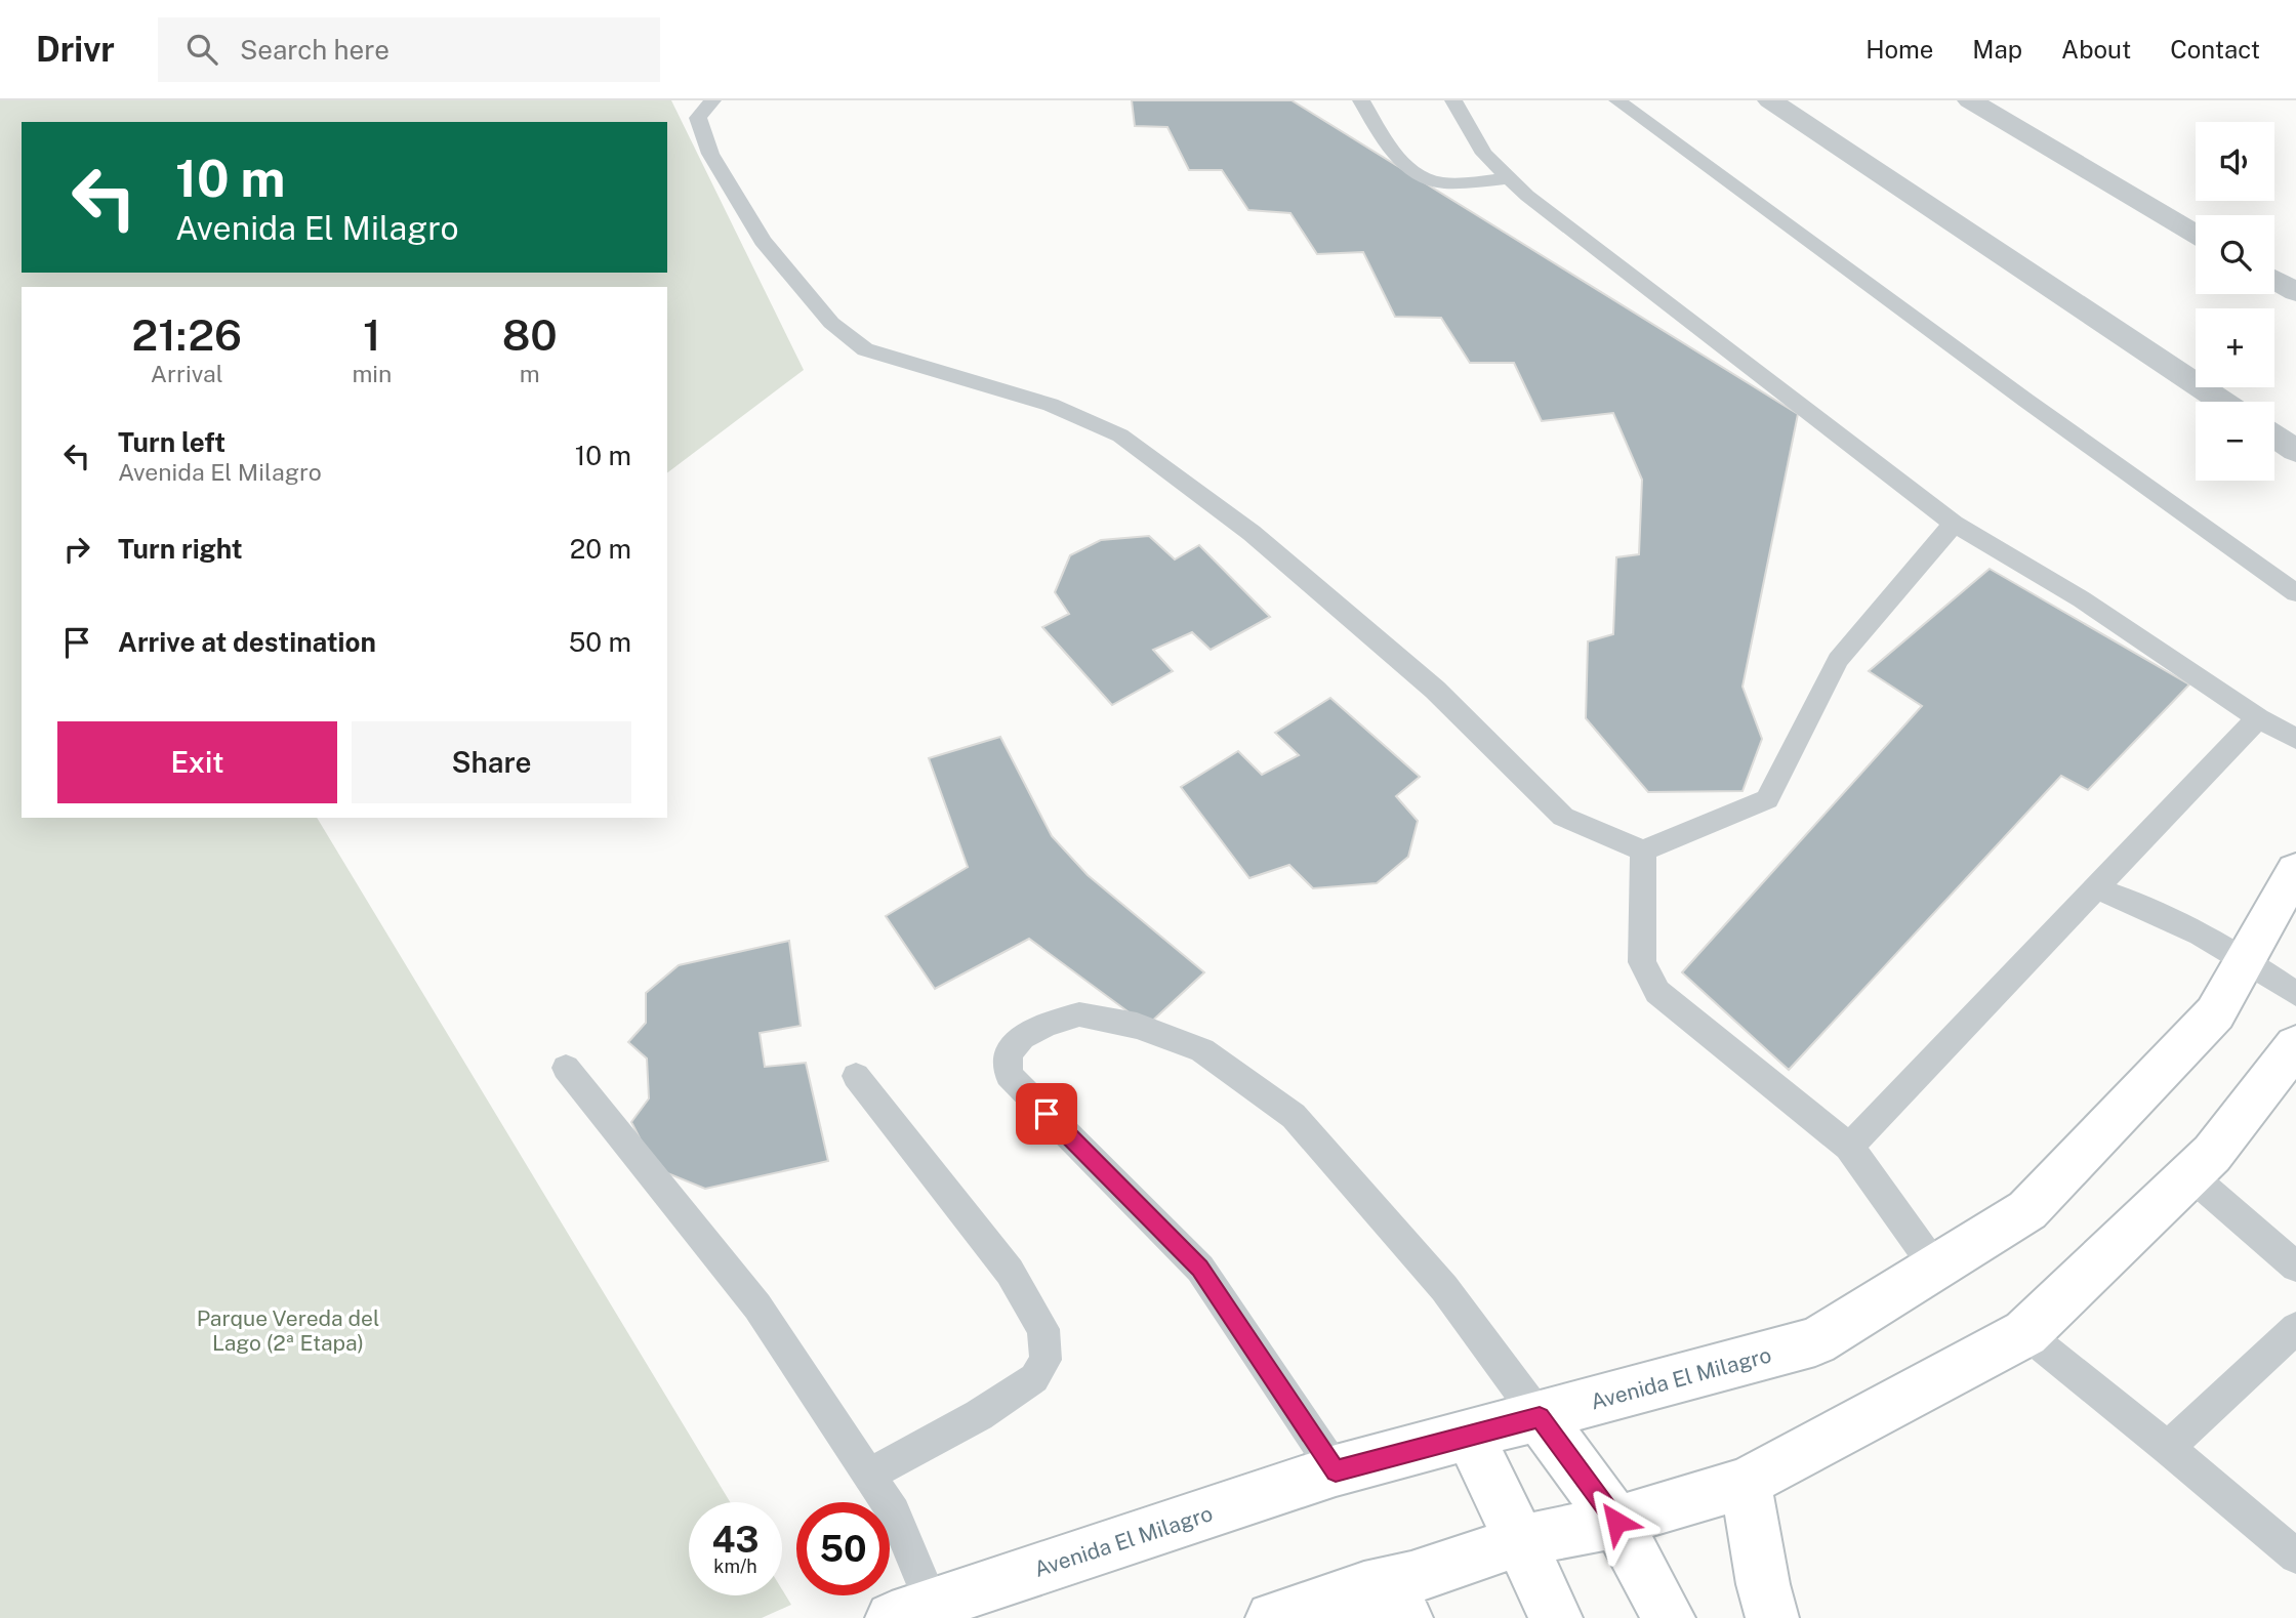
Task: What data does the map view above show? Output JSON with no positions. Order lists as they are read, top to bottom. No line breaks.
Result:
{"streets":{"main road":["Avenida El Milagro"]},"parks":["Parque Vereda del Lago (2ª Etapa)"],"page":{"header":"Drivr","search":"Search here","nav":["Home","Map","About","Contact"],"map_buttons":["+","−"],"turn":["10 m","Avenida El Milagro"],"eta":["21:26","Arrival","1","min","80","m"],"list":[{"name":"Turn left","note":"Avenida El Milagro","value":"10 m"},{"name":"Turn right","value":"20 m"},{"name":"Arrive at destination","value":"50 m"}],"buttons":["Exit","Share"],"speed":"43 km/h","limit":"50"}}
